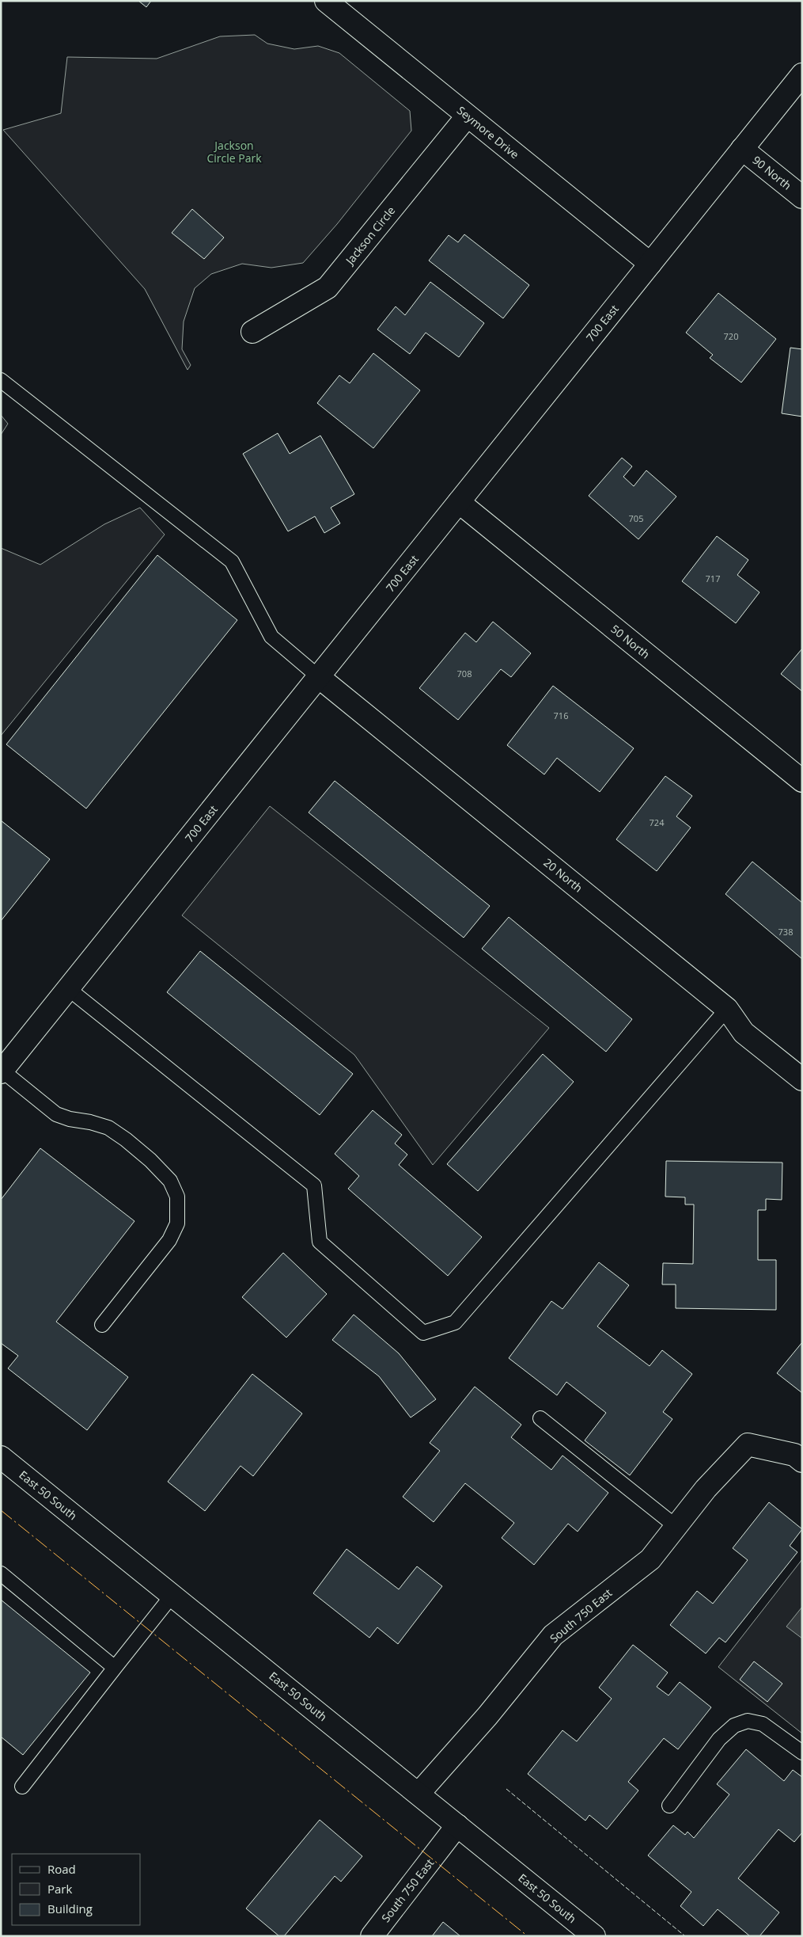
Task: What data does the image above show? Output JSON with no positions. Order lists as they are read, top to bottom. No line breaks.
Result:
{"streets":{"street":["Seymore Drive","90 North","Jackson Circle","700 East","50 North","20 North","East 50 South","South 750 East"]},"crossings":[["Seymore Drive","Jackson Circle"],["Seymore Drive","700 East"],["90 North","700 East"],["700 East","50 North"],["700 East","20 North"],["East 50 South","South 750 East"]],"parks":["Jackson Circle Park"],"house_numbers":["720","705","717","708","716","724","738"],"legend":["Road","Park","Building"]}
